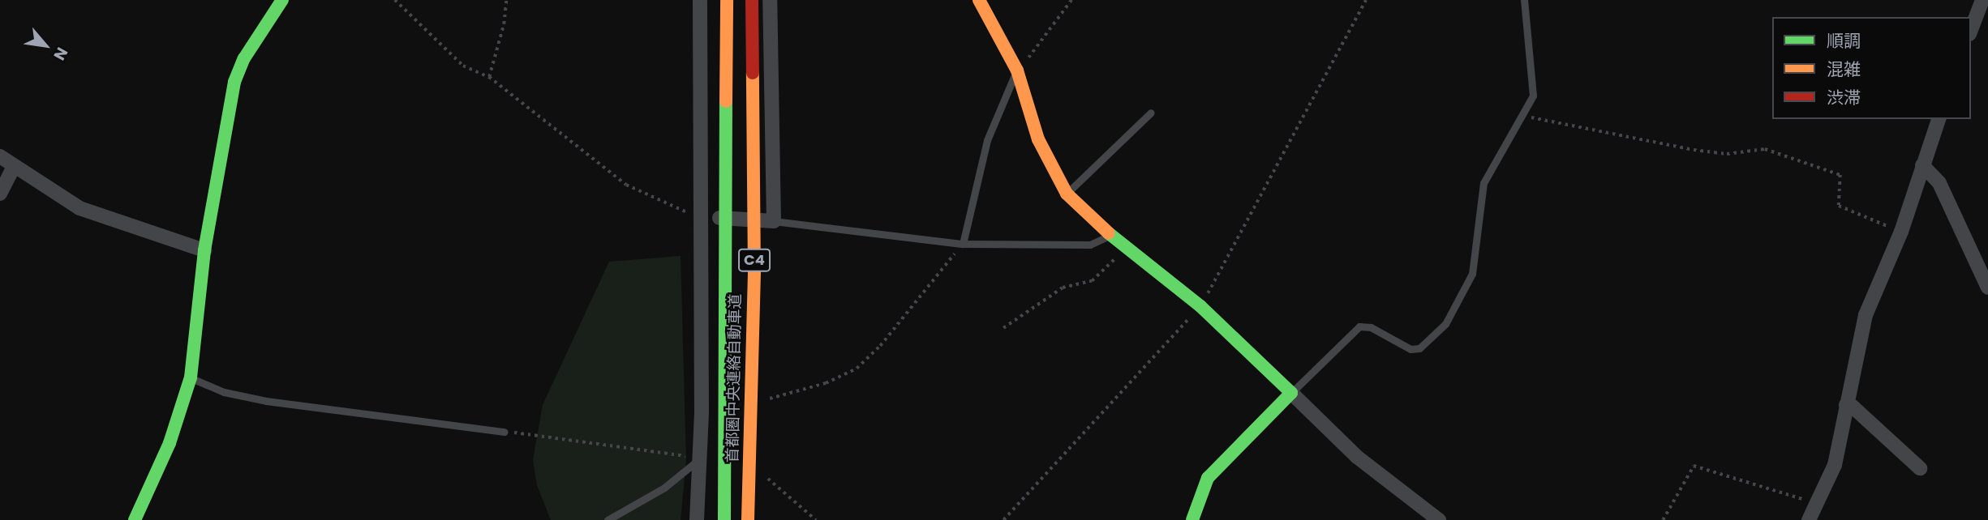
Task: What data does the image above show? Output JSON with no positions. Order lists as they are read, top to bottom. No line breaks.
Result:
{"streets":{"main road":["C4","首都圏中央連絡自動車道"]},"legend":["順調","混雑","渋滞"],"north":"bottom right"}
